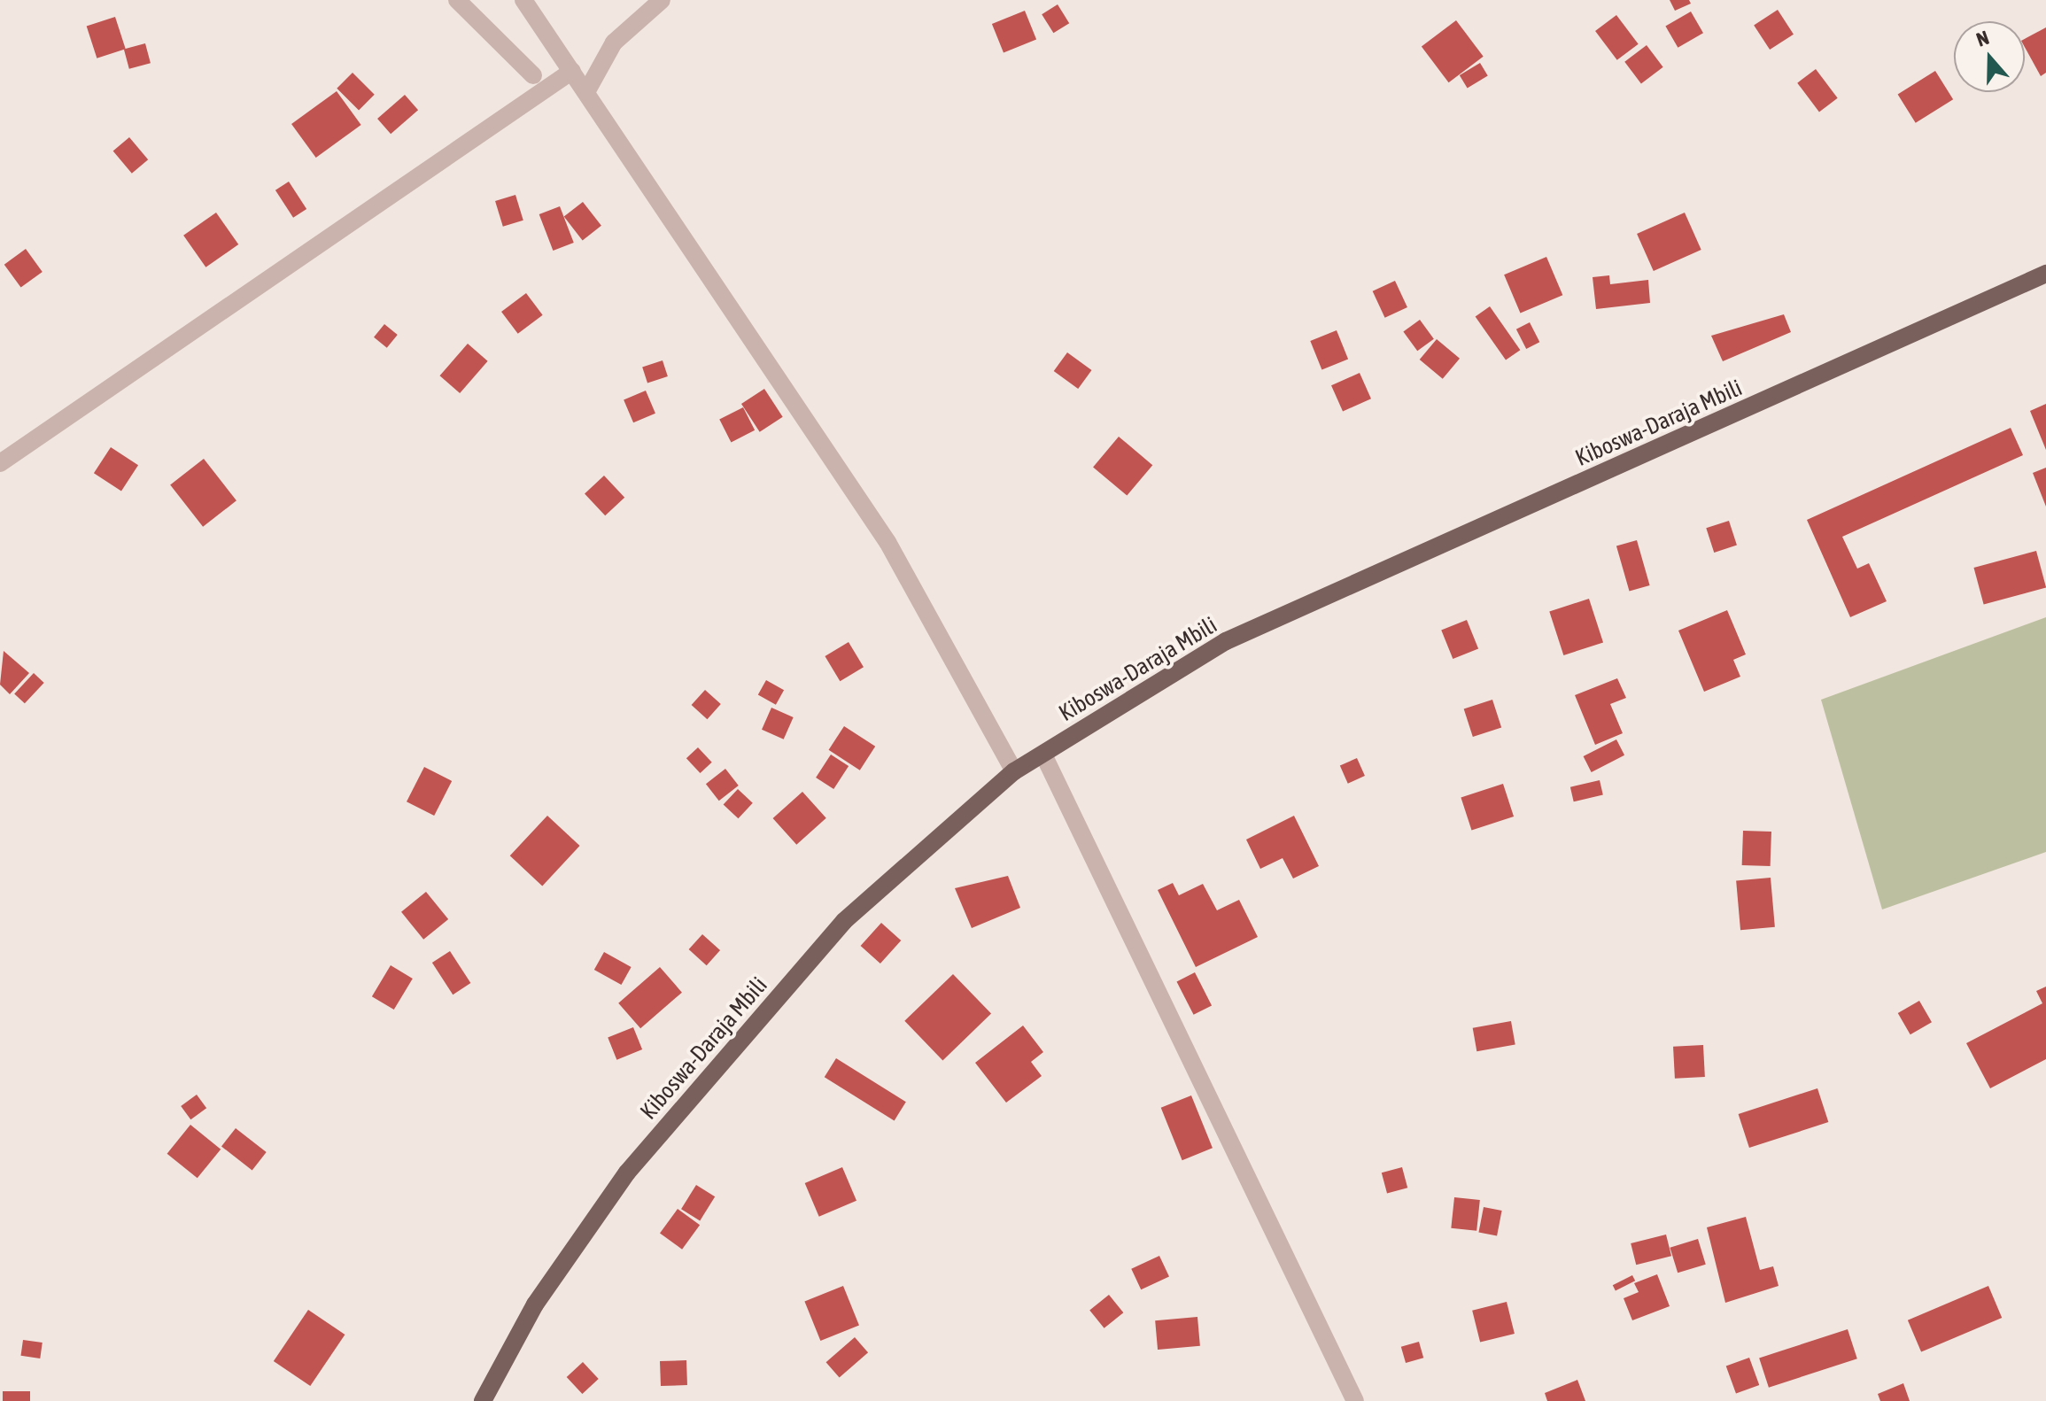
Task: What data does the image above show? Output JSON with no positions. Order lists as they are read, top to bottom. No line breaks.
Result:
{"streets":{"main road":["Kiboswa-Daraja Mbili"]},"north":"top"}
